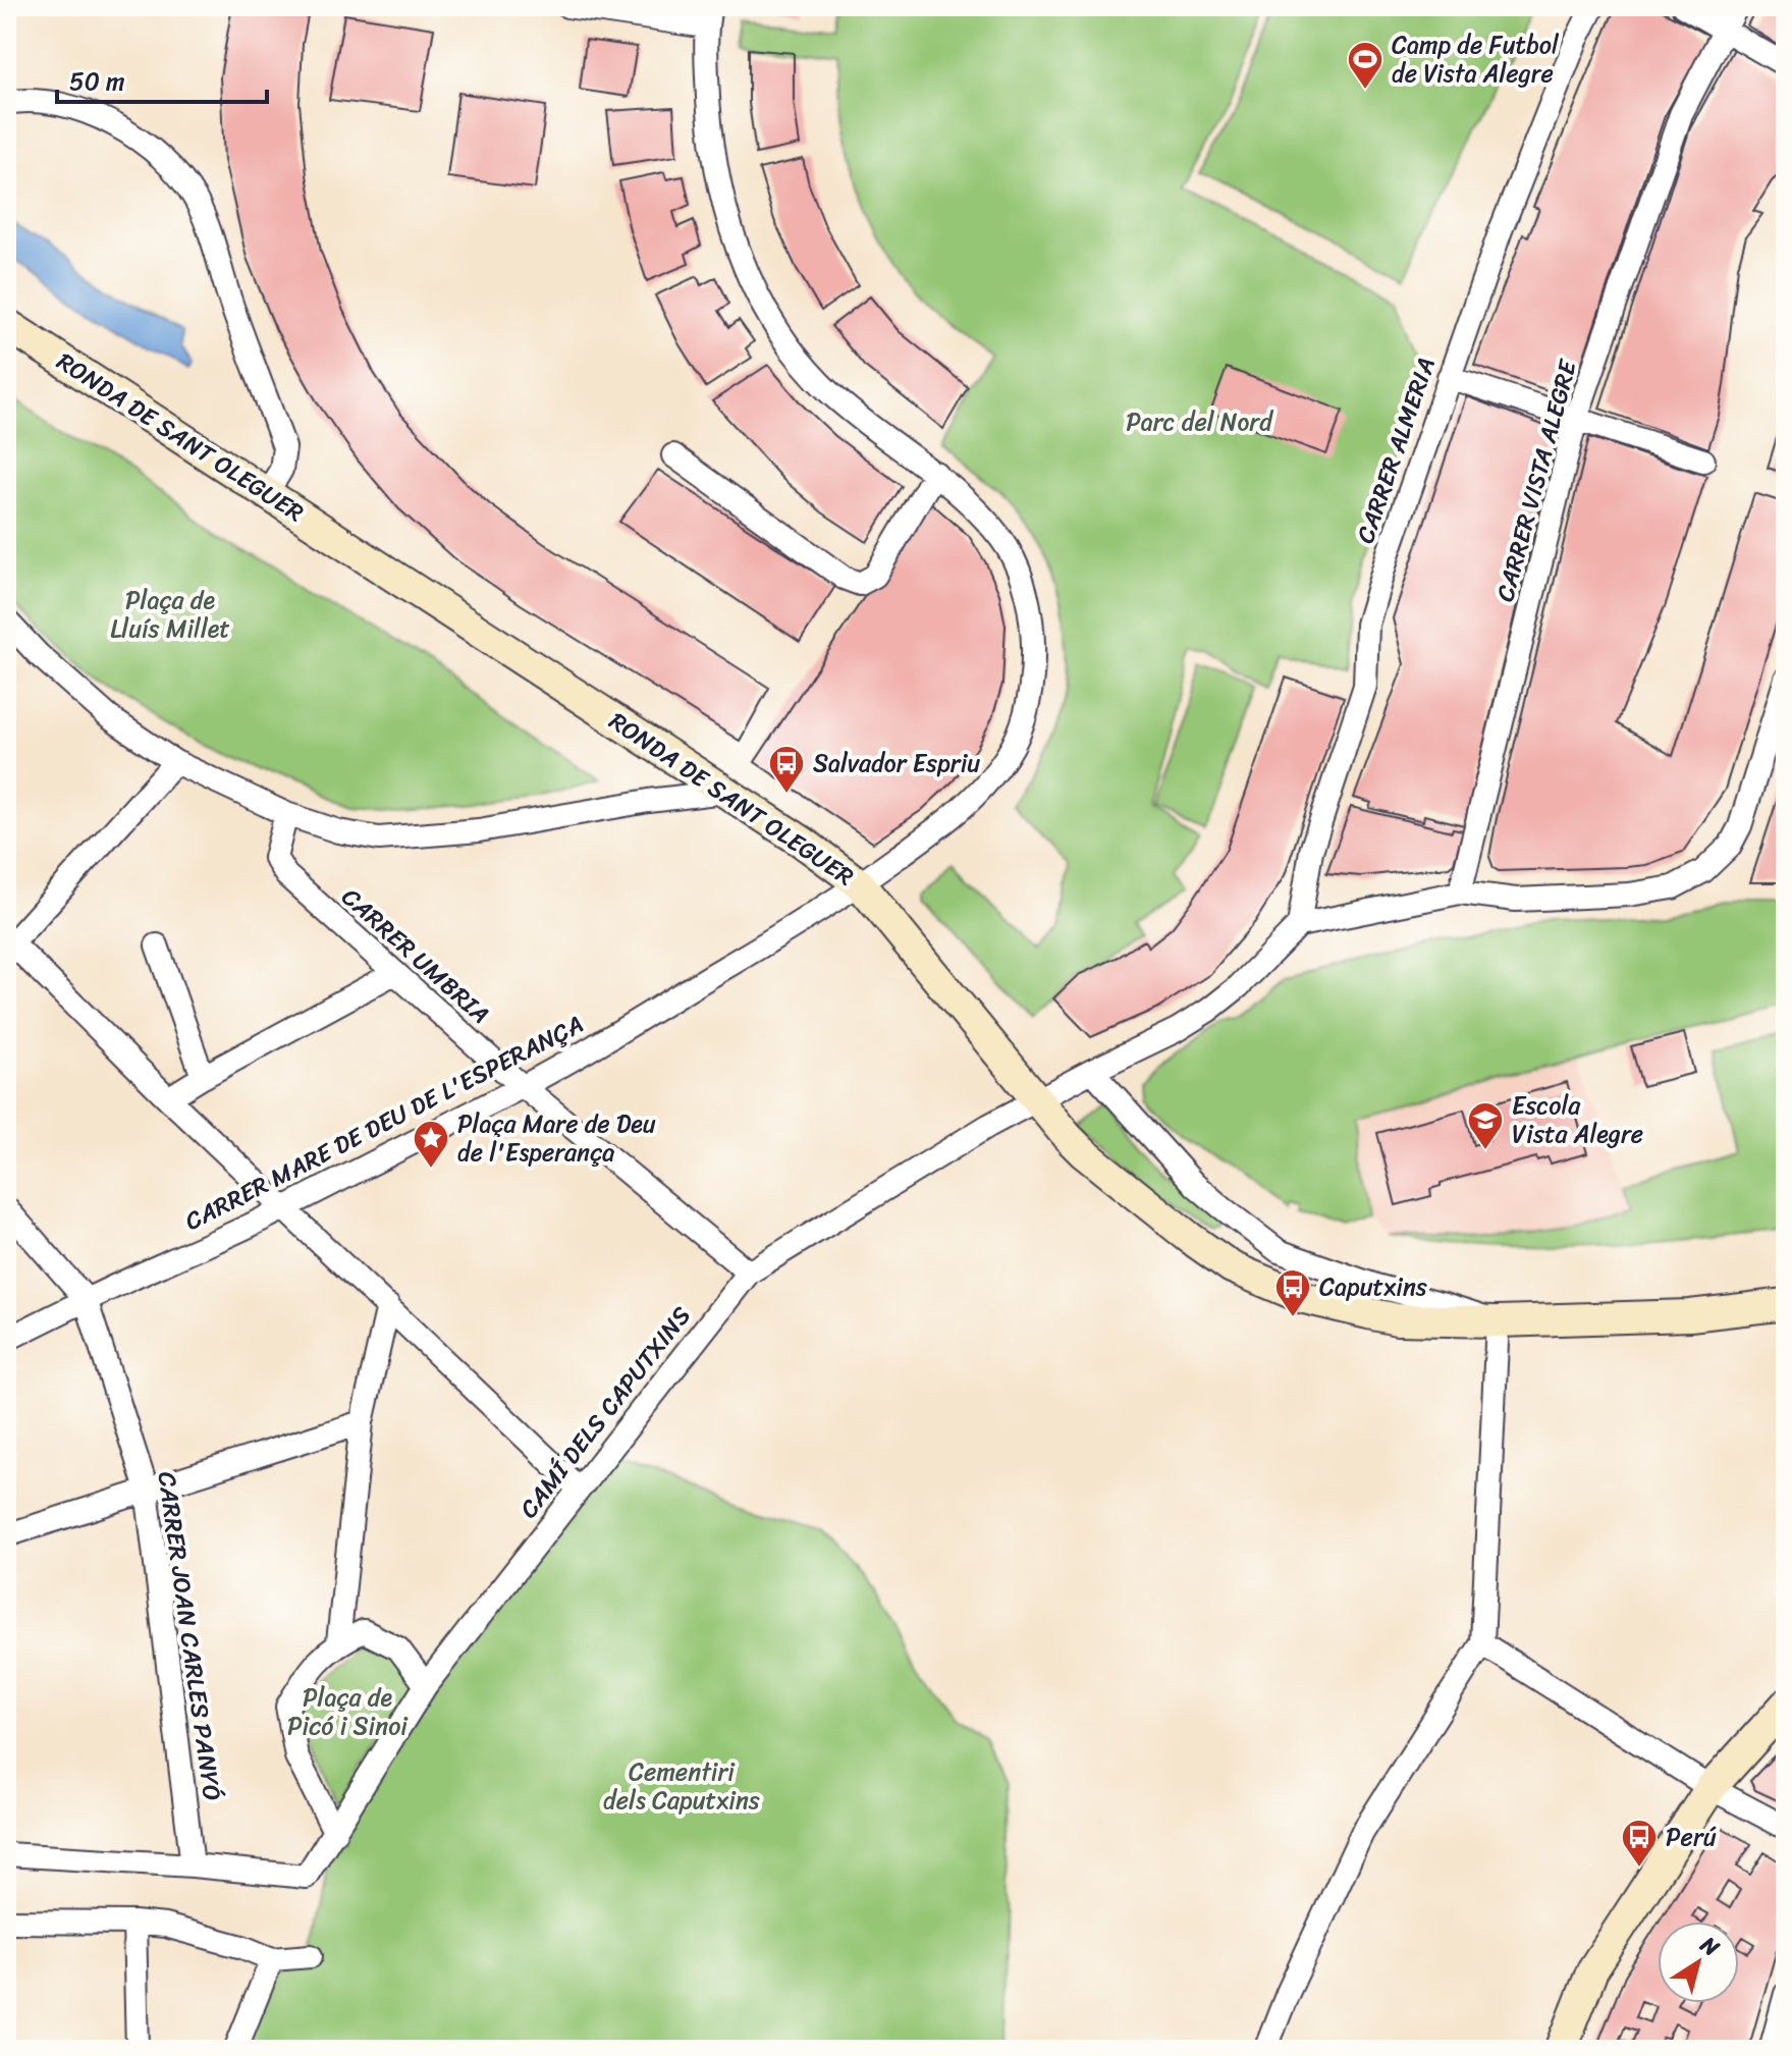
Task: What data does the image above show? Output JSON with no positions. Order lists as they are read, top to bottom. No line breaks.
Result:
{"streets":{"street":["RONDA DE SANT OLEGUER","CARRER ALMERIA","CARRER VISTA ALEGRE","CARRER UMBRIA","CARRER MARE DE DEU DE L'ESPERANÇA","CAMÍ DELS CAPUTXINS","CARRER JOAN CARLES PANYÓ"]},"crossings":[["RONDA DE SANT OLEGUER","CARRER MARE DE DEU DE L'ESPERANÇA"],["RONDA DE SANT OLEGUER","CAMÍ DELS CAPUTXINS"],["CARRER ALMERIA","CAMÍ DELS CAPUTXINS"],["CARRER UMBRIA","CARRER MARE DE DEU DE L'ESPERANÇA"],["CARRER UMBRIA","CAMÍ DELS CAPUTXINS"],["CARRER MARE DE DEU DE L'ESPERANÇA","CARRER JOAN CARLES PANYÓ"],["CAMÍ DELS CAPUTXINS","CARRER JOAN CARLES PANYÓ"]],"parks":["Parc del Nord","Plaça de Lluís Millet","Plaça de Picó i Sinoi","Cementiri dels Caputxins"],"places":{"sports":["Camp de Futbol de Vista Alegre"],"bus stop":["Salvador Espriu","Caputxins","Perú"],"school or university":["Escola Vista Alegre"],"place":["Plaça Mare de Deu de l'Esperança"]},"scale_bar":"50 m","north":"top right"}
